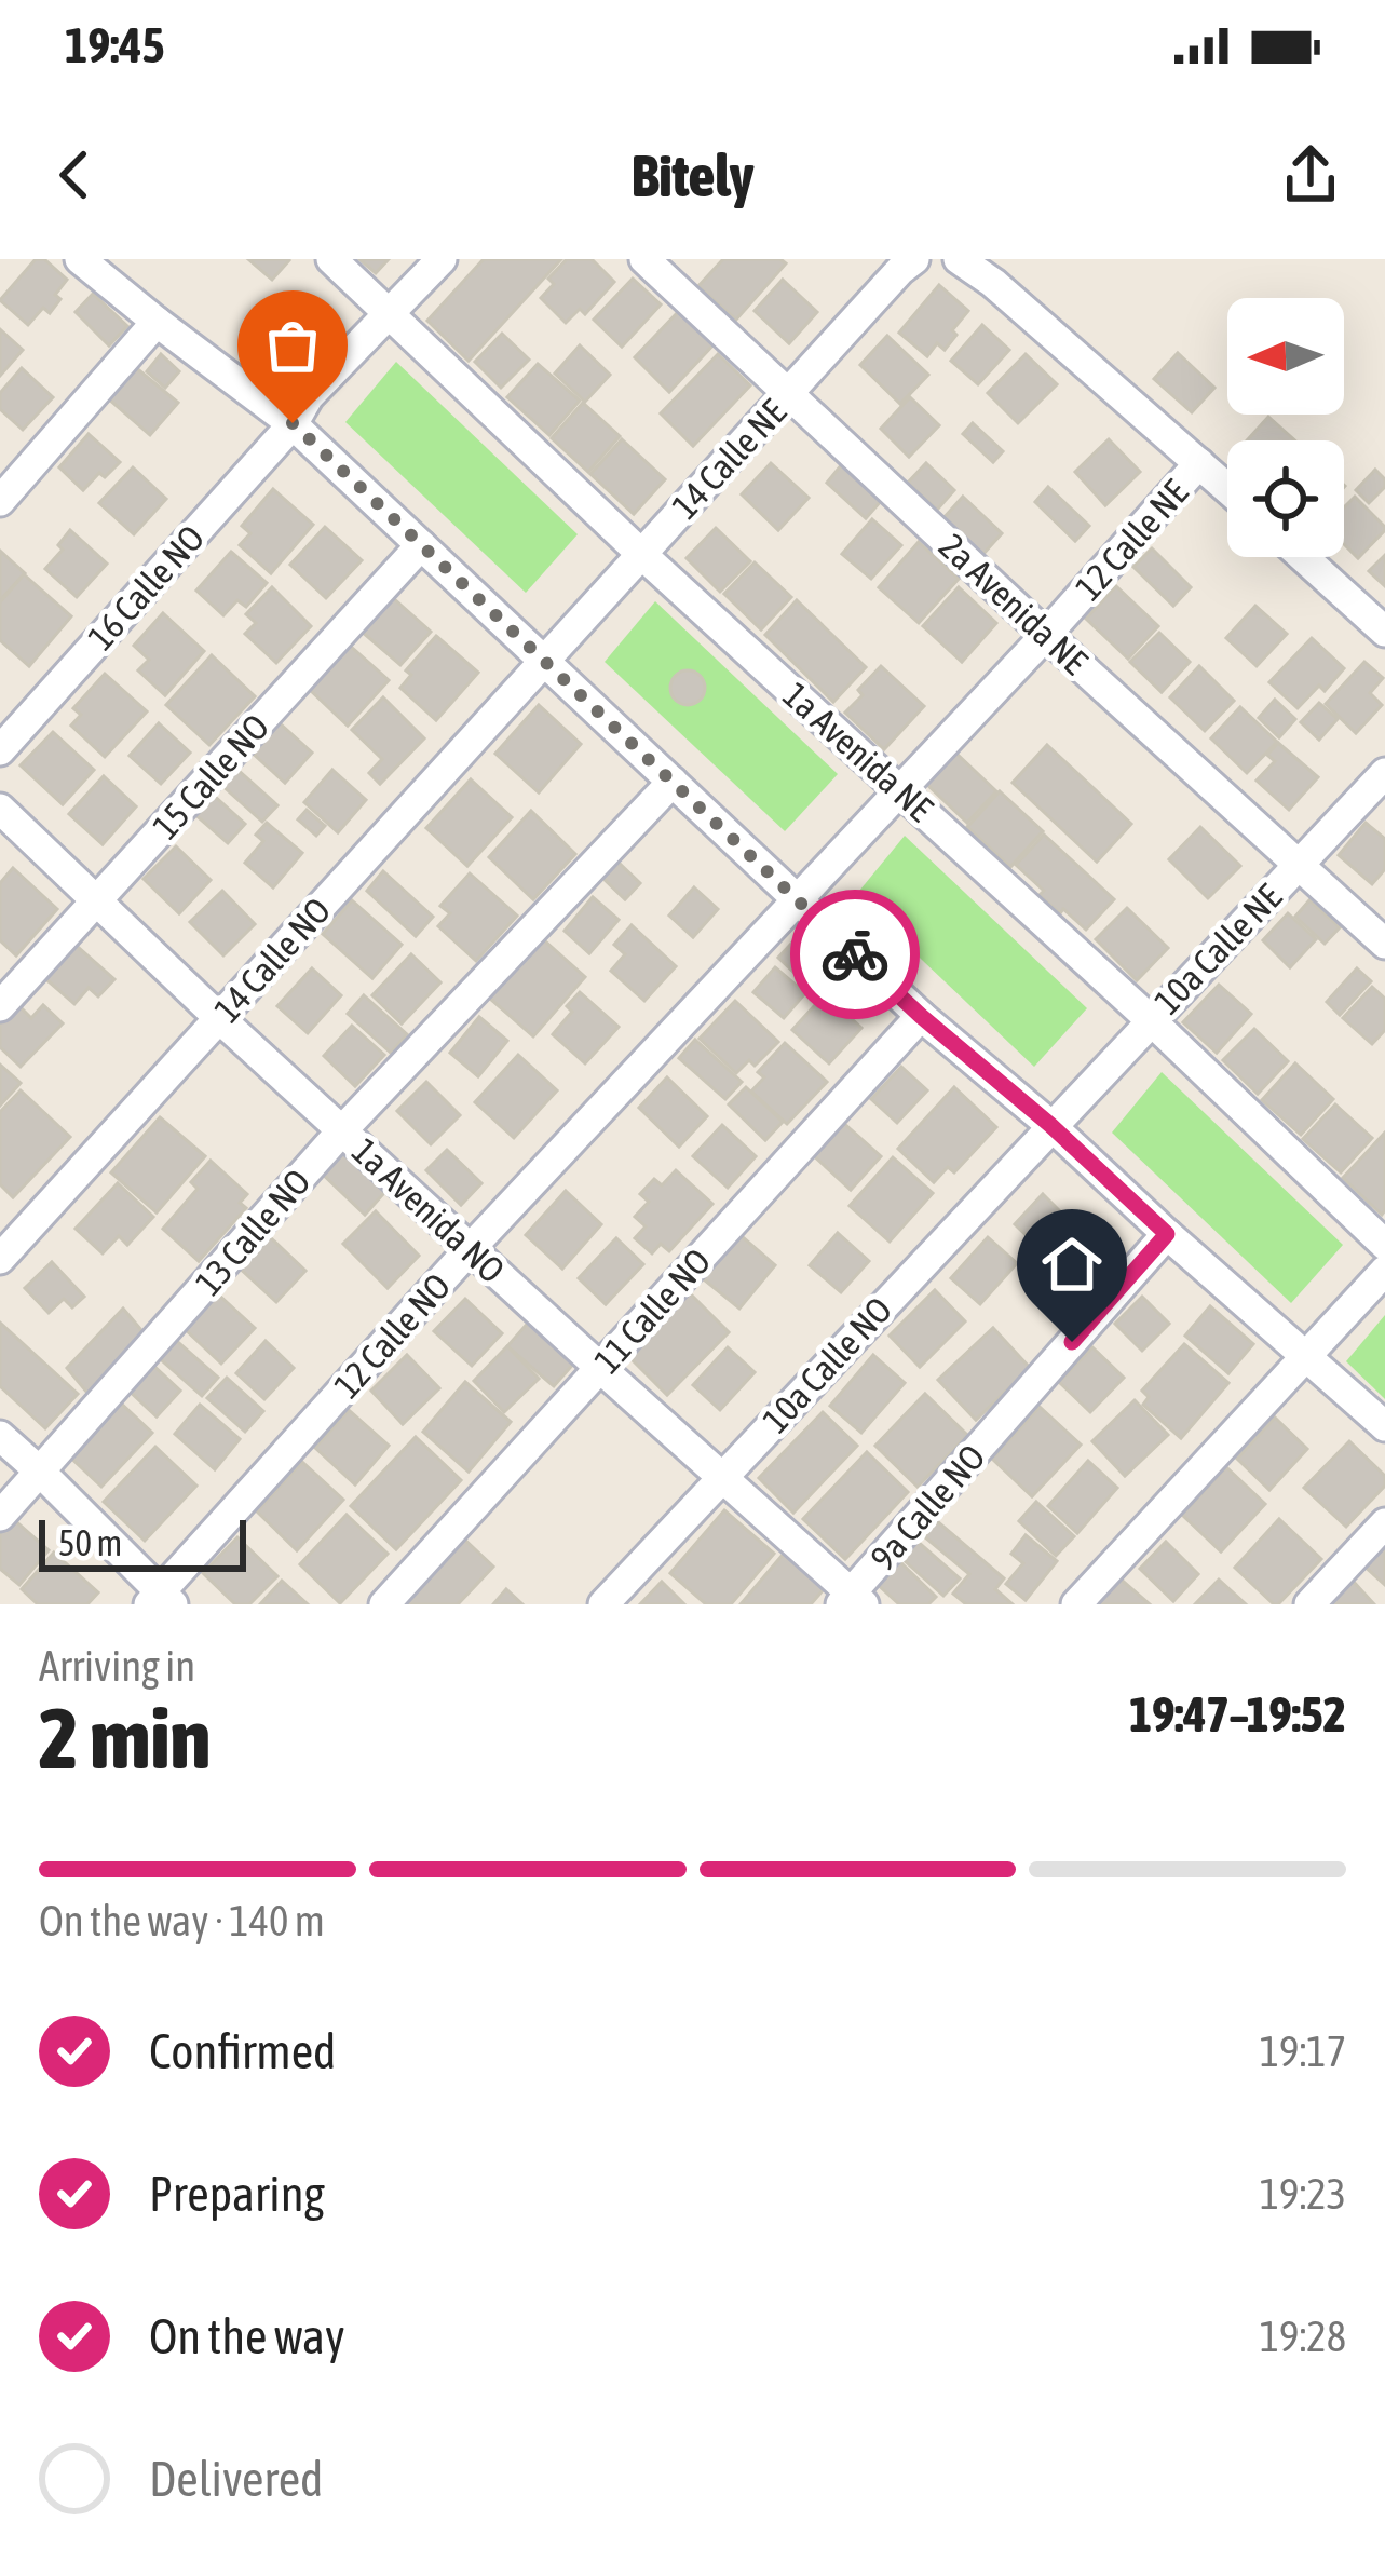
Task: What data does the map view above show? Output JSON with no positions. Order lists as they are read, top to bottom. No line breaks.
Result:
{"streets":{"street":["14 Calle NE","12 Calle NE","16 Calle NO","2a Avenida NE","1a Avenida NE","15 Calle NO","10a Calle NE","14 Calle NO","1a Avenida NO","13 Calle NO","11 Calle NO","12 Calle NO","10a Calle NO","9a Calle NO"]},"crossings":[["14 Calle NE","2a Avenida NE"],["14 Calle NE","1a Avenida NE"],["14 Calle NE","14 Calle NO"],["12 Calle NE","2a Avenida NE"],["12 Calle NE","1a Avenida NE"],["12 Calle NE","12 Calle NO"],["16 Calle NO","1a Avenida NE"],["2a Avenida NE","10a Calle NE"],["1a Avenida NE","10a Calle NE"],["15 Calle NO","1a Avenida NO"],["10a Calle NE","10a Calle NO"],["14 Calle NO","1a Avenida NO"],["1a Avenida NO","13 Calle NO"],["1a Avenida NO","11 Calle NO"],["1a Avenida NO","12 Calle NO"],["1a Avenida NO","10a Calle NO"],["1a Avenida NO","9a Calle NO"]],"scale_bar":"50 m","north":"left","page":{"status":"19:45","header":"Bitely","scale":"50 m","heading":["2 min","Arriving in","19:47–19:52"],"bar":"On the way · 140 m","list":[["Confirmed","19:17"],["Preparing","19:23"],["On the way","19:28"],"Delivered"]}}
